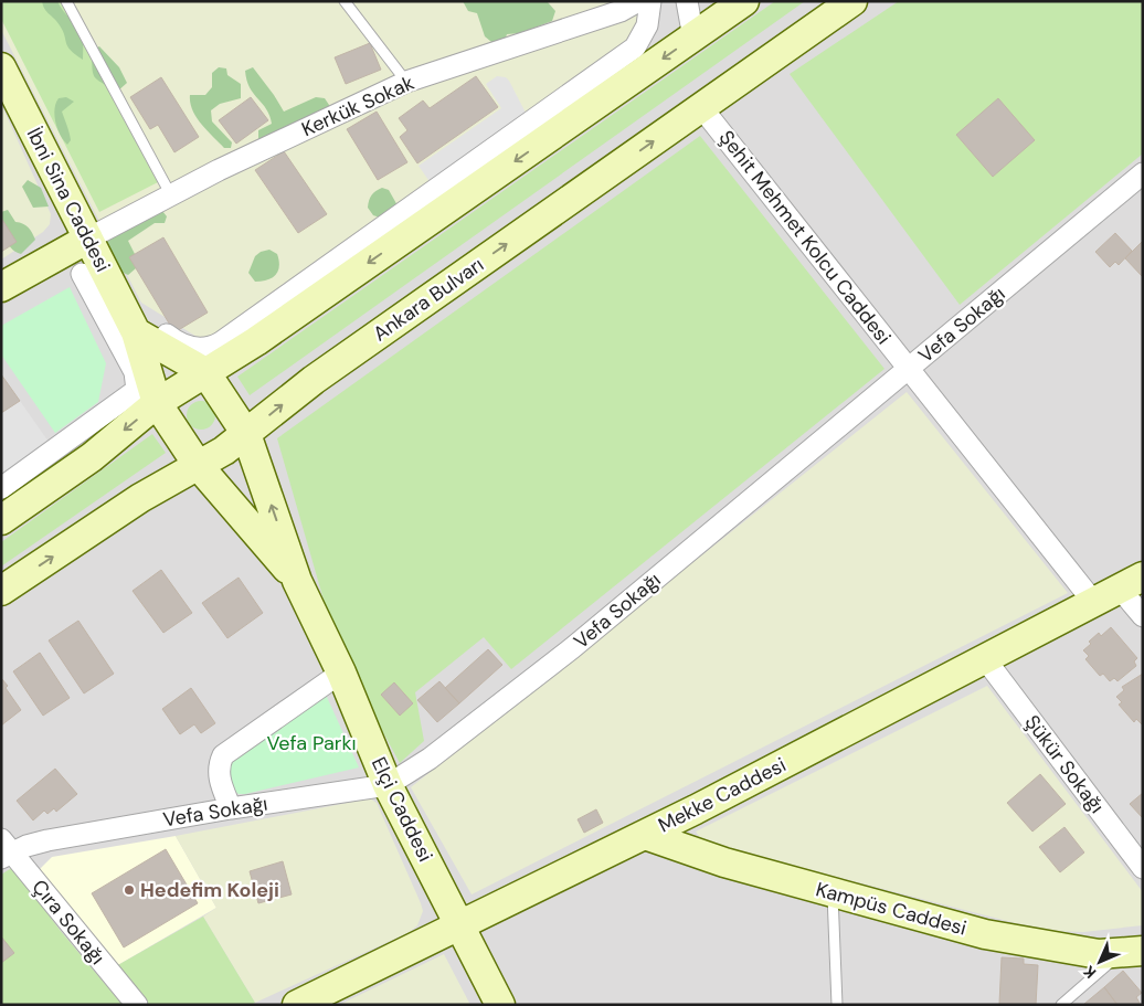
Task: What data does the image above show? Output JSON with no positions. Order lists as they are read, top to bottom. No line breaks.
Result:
{"streets":{"street":["Kerkük Sokak","İbni Sina Caddesi","Şehit Mehmet Kolcu Caddesi","Ankara Bulvarı","Vefa Sokağı","Şükür Sokağı","Mekke Caddesi","Elçi Caddesi","Kampüs Caddesi","Çıra Sokağı"]},"crossings":[["Kerkük Sokak","İbni Sina Caddesi"],["İbni Sina Caddesi","Ankara Bulvarı"],["İbni Sina Caddesi","Elçi Caddesi"],["Şehit Mehmet Kolcu Caddesi","Ankara Bulvarı"],["Şehit Mehmet Kolcu Caddesi","Vefa Sokağı"],["Şehit Mehmet Kolcu Caddesi","Mekke Caddesi"],["Ankara Bulvarı","Elçi Caddesi"],["Vefa Sokağı","Elçi Caddesi"],["Vefa Sokağı","Çıra Sokağı"],["Şükür Sokağı","Mekke Caddesi"],["Mekke Caddesi","Elçi Caddesi"],["Mekke Caddesi","Kampüs Caddesi"]],"parks":["Vefa Parkı"],"places":["Hedefim Koleji"],"north":"bottom left"}
